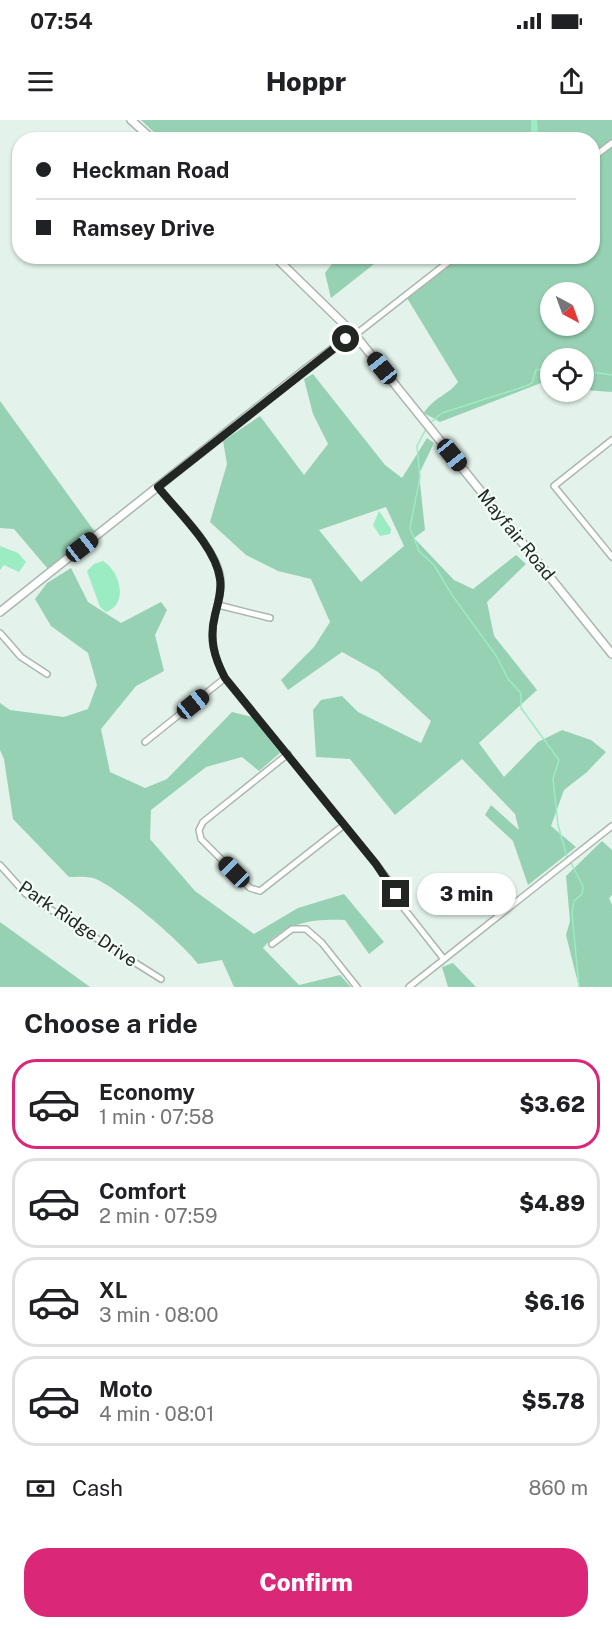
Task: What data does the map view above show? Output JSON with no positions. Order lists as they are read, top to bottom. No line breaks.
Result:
{"streets":{"street":["Mayfair Road","Park Ridge Drive"]},"north":"bottom right","page":{"status":"07:54","header":"Hoppr","banner":["Heckman Road","Ramsey Drive"],"bubble":"3 min","heading":"Choose a ride","list":[{"name":"Economy","note":"1 min · 07:58","value":"$3.62"},{"name":"Comfort","note":"2 min · 07:59","value":"$4.89"},{"name":"XL","note":"3 min · 08:00","value":"$6.16"},{"name":"Moto","note":"4 min · 08:01","value":"$5.78"}],"pay":["Cash","860 m"],"buttons":"Confirm"}}
